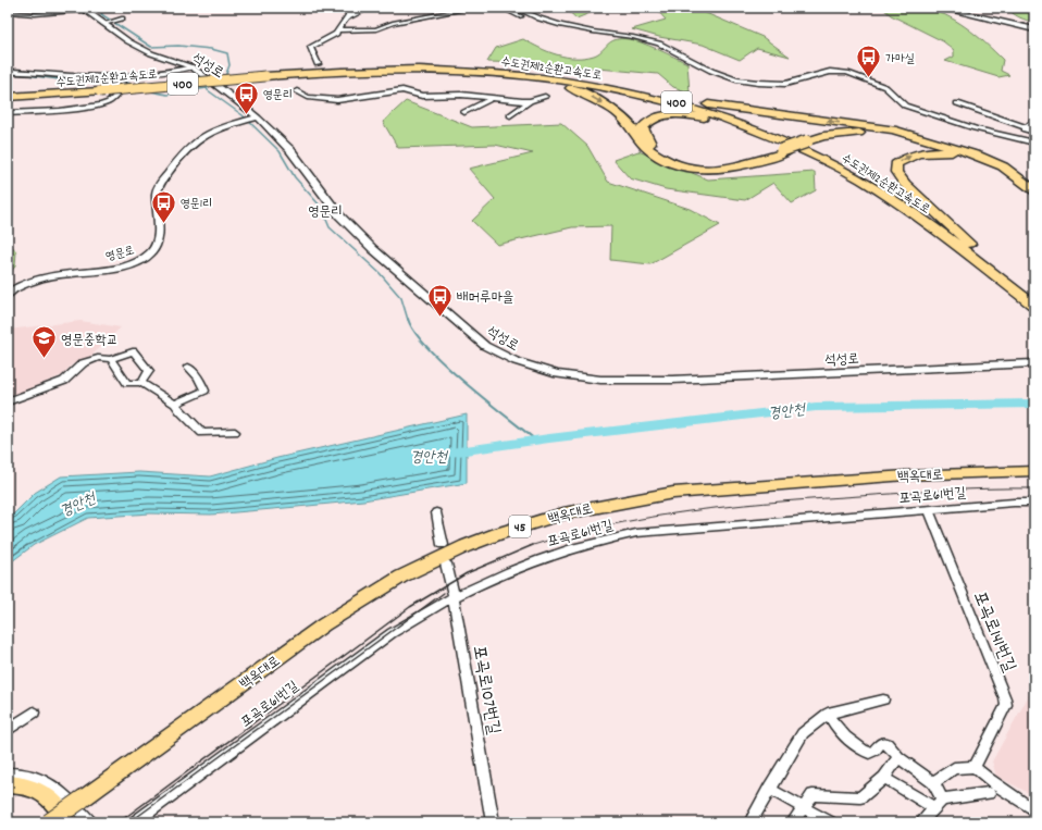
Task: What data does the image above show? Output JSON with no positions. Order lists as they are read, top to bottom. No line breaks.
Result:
{"streets":{"highway":["수도권제2순환고속도로","400"],"main road":["백옥대로","45"],"street":["석성로","영문로","포곡로61번길","포곡로141번길","포곡로107번길"]},"crossings":[["석성로","영문로"],["포곡로61번길","포곡로141번길"],["포곡로61번길","포곡로107번길"]],"districts":["영문리"],"water":["경안천"],"places":{"bus stop":["가마실","영문리","영문1리","배머루마을"],"school or university":["영문중학교"]}}
